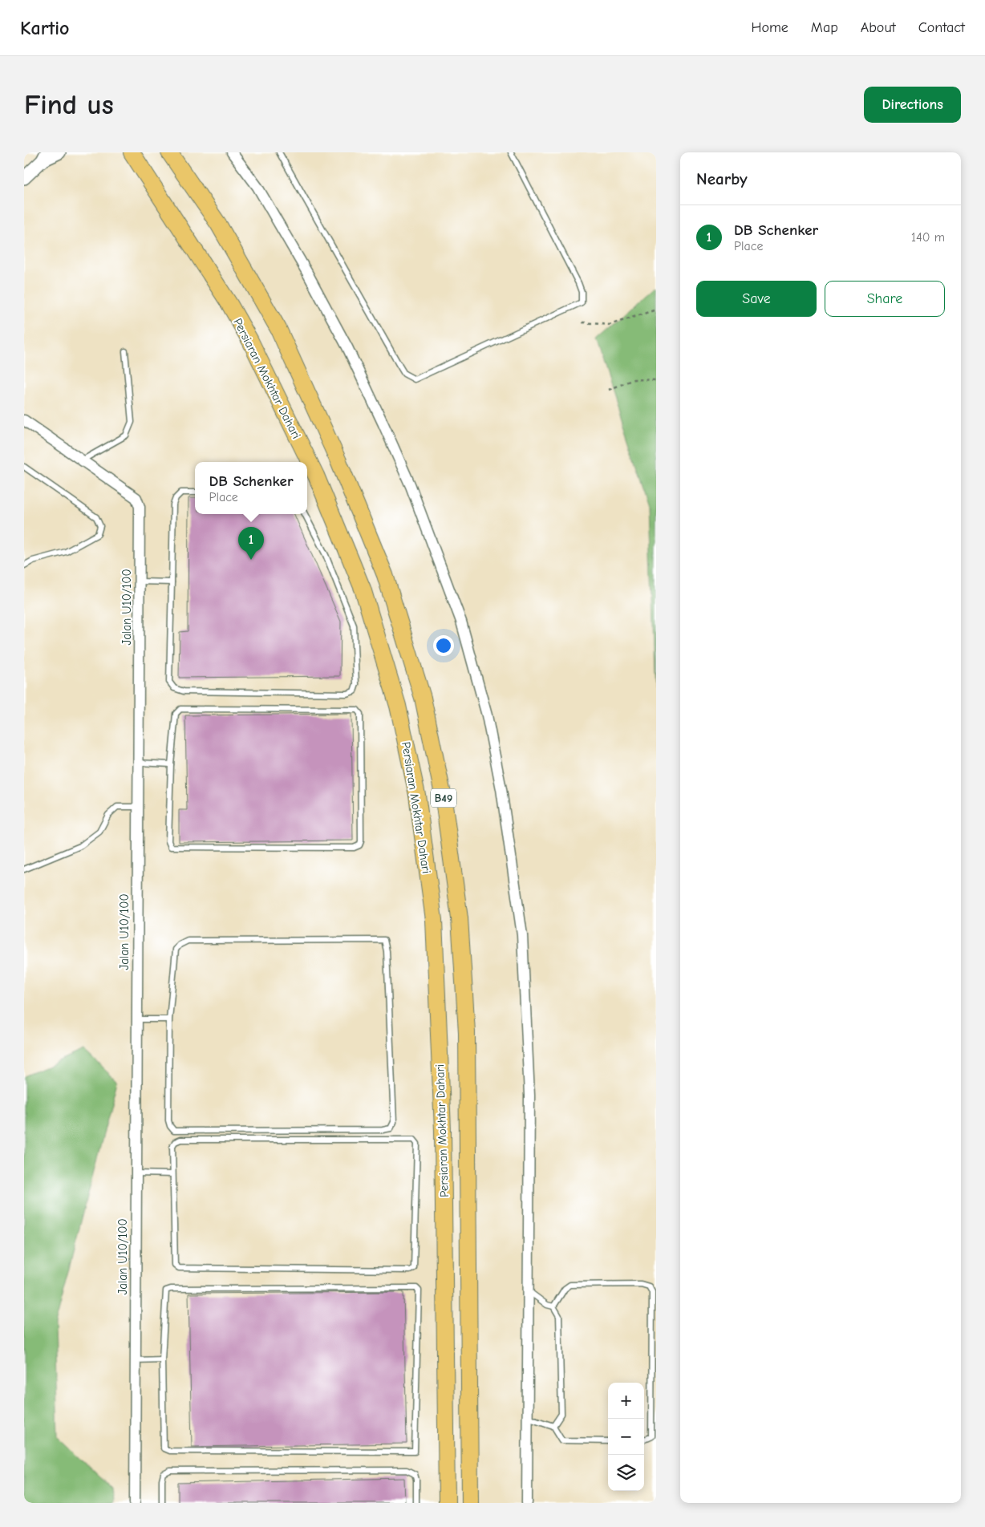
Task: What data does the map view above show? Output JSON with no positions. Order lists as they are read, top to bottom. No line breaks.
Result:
{"streets":{"main road":["Persiaran Mokhtar Dahari","B49"],"street":["Jalan U10/100"]},"page":{"header":"Kartio","nav":["Home","Map","About","Contact"],"buttons":["Directions",["Save","Share"]],"title":"Find us","heading":"Nearby","list":[{"mark":"1","name":"DB Schenker","note":"Place","value":"140 m"}],"popup":["DB Schenker","Place"],"pins":"1","map_buttons":["+","−"]}}
